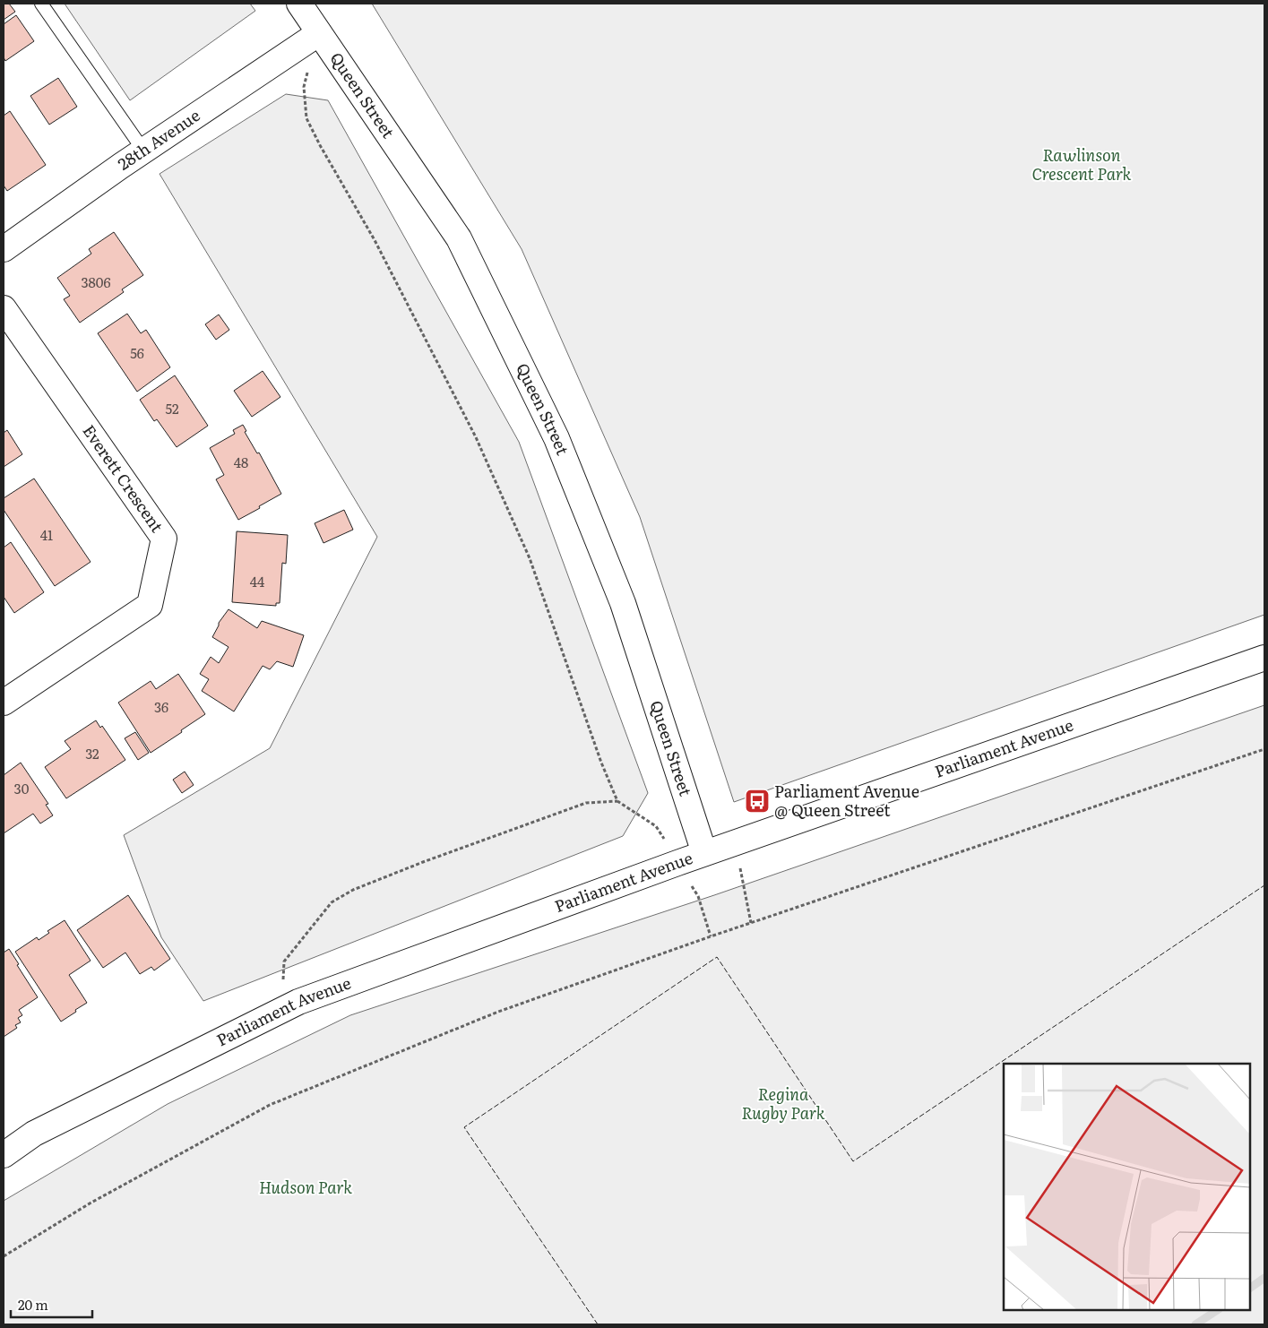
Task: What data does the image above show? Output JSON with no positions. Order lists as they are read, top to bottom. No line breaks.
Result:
{"streets":{"street":["Queen Street","28th Avenue","Everett Crescent","Parliament Avenue"]},"crossings":[["Queen Street","28th Avenue"],["Queen Street","Parliament Avenue"]],"parks":["Rawlinson Crescent Park","Regina Rugby Park","Hudson Park"],"places":{"bus stop":["Parliament Avenue @ Queen Street"]},"house_numbers":["3806","56","52","48","41","44","36","32","30"],"scale_bar":"20 m"}
